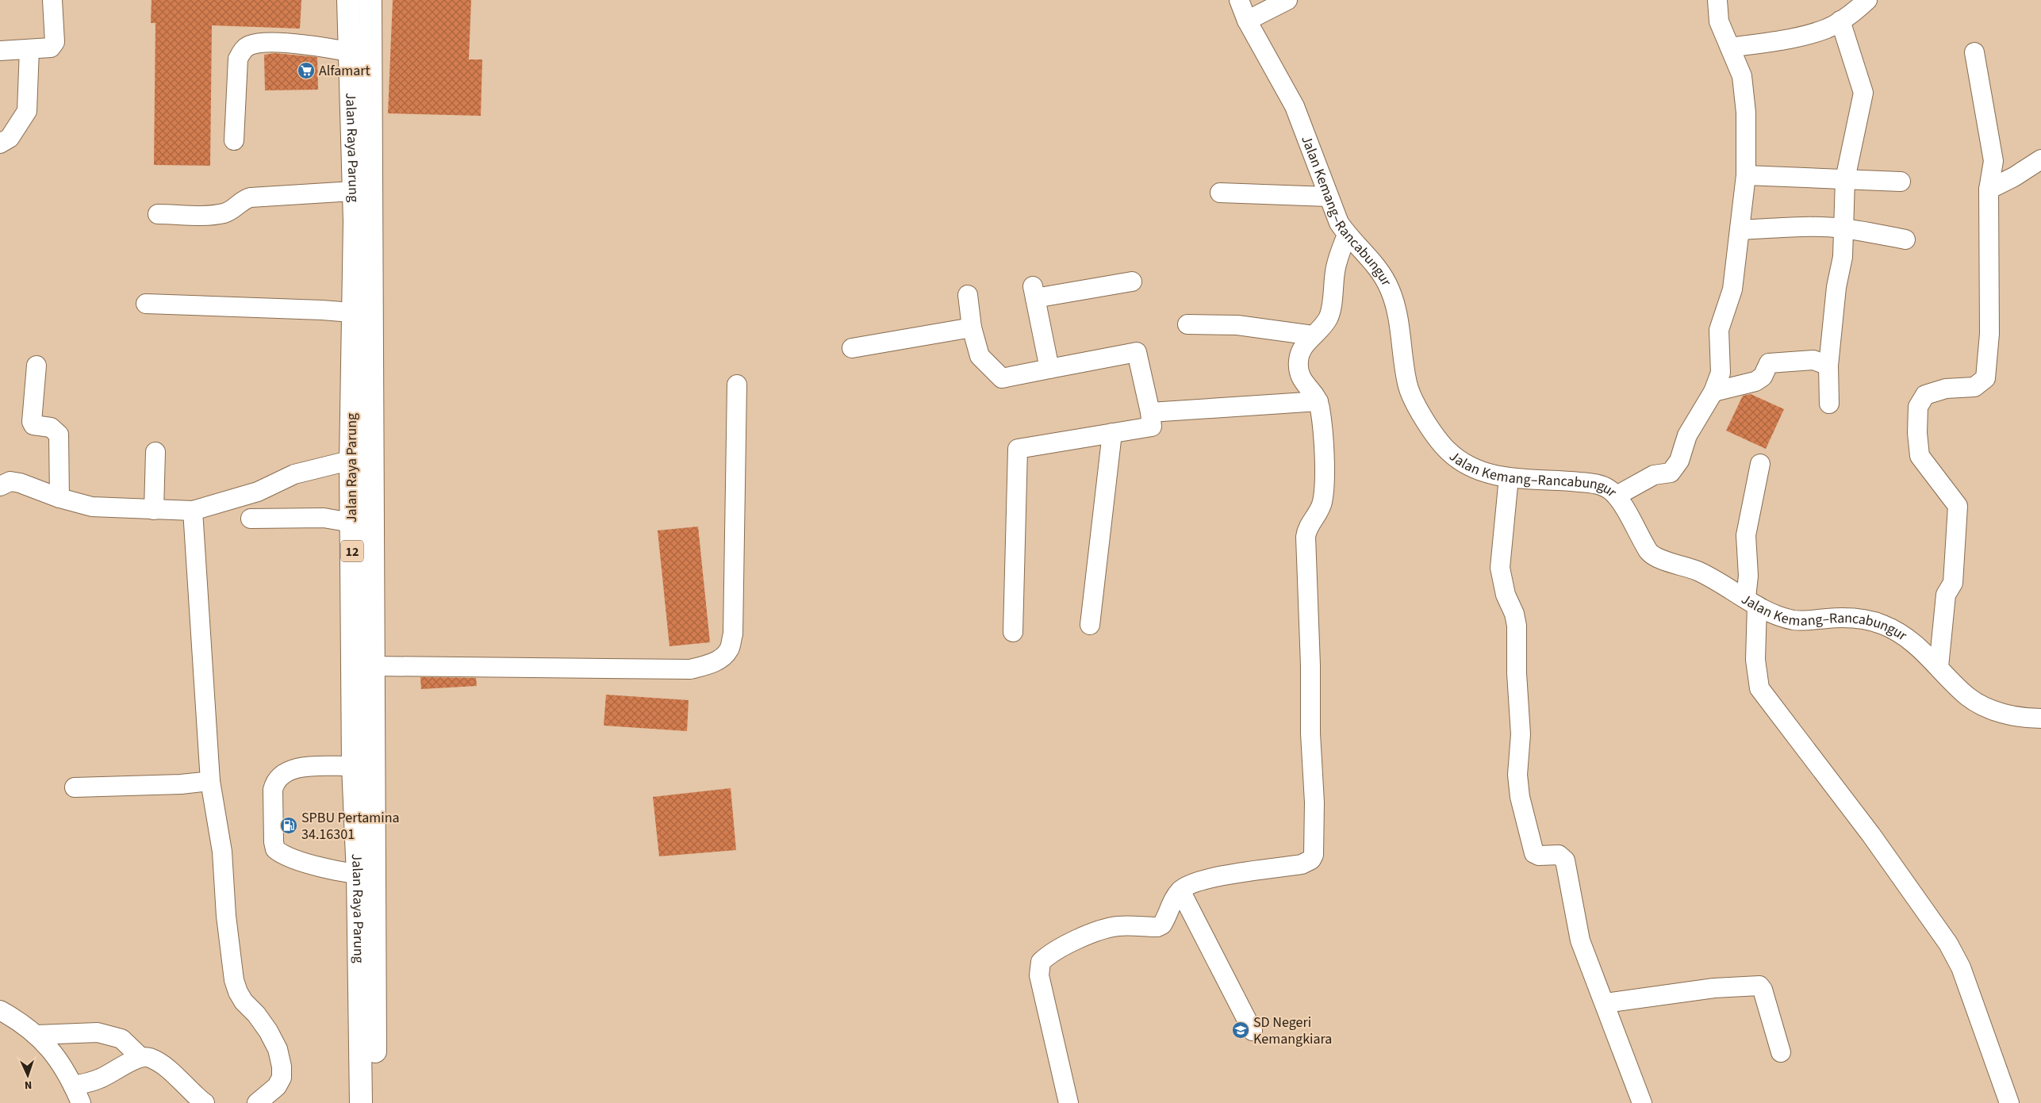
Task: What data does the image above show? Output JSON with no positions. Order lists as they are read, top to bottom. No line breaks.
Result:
{"streets":{"highway":["Jalan Raya Parung","12"],"street":["Jalan Kemang–Rancabungur"]},"places":{"supermarket":["Alfamart"],"fuel station":["SPBU Pertamina 34.16301"],"school or university":["SD Negeri Kemangkiara"]},"north":"bottom"}
